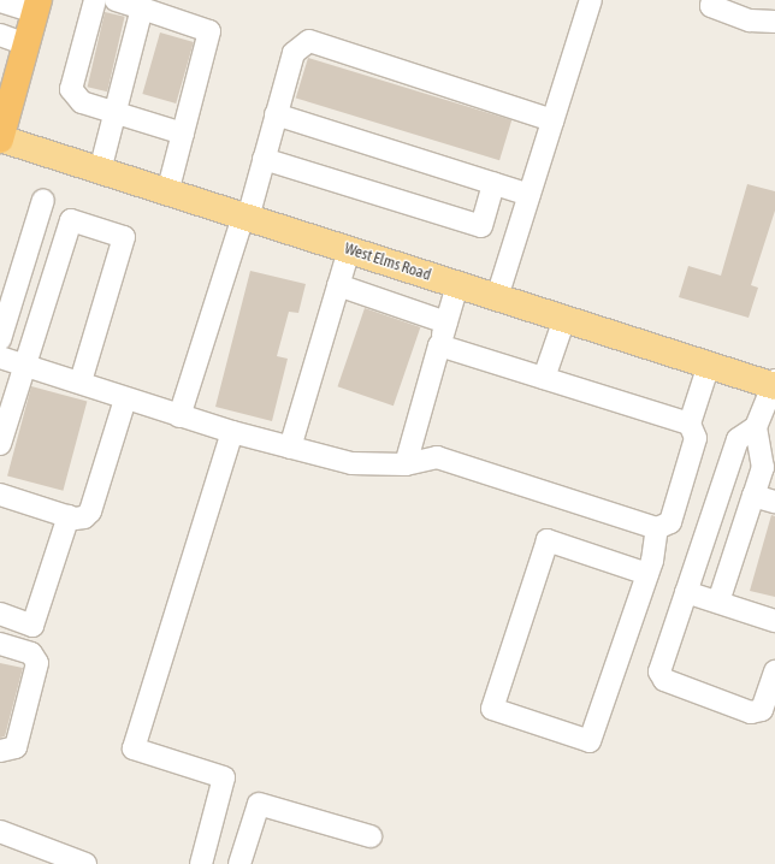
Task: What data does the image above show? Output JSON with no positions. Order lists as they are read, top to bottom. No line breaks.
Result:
{"streets":{"main road":["West Elms Road"]}}
